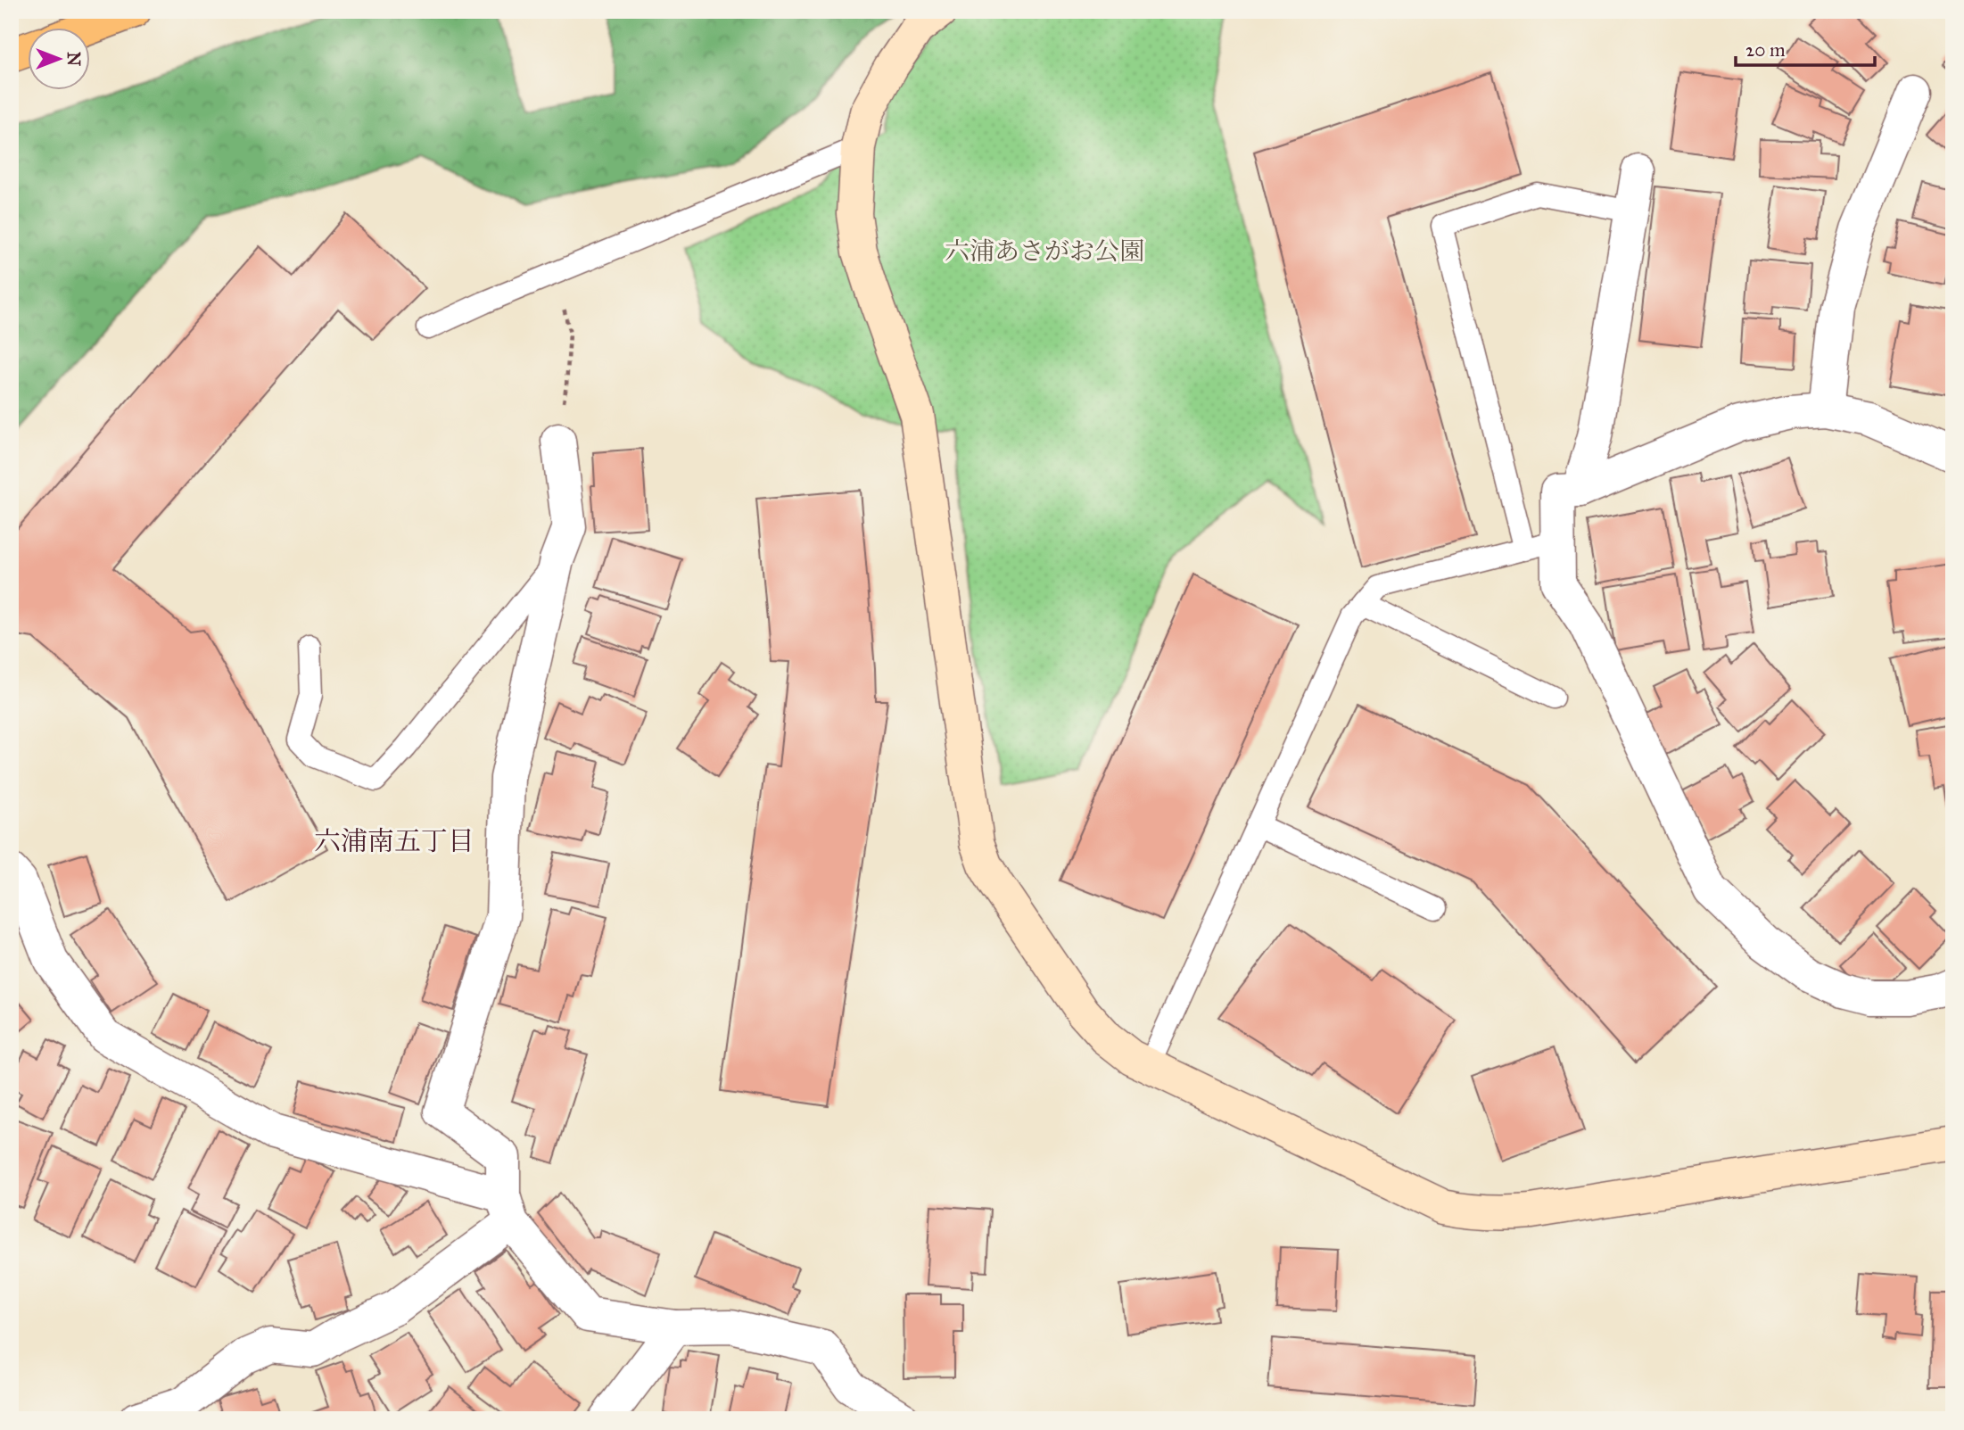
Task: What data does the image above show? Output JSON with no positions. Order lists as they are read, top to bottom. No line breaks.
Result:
{"districts":["六浦南五丁目"],"parks":["六浦あさがお公園"],"scale_bar":"20 m","north":"right"}
